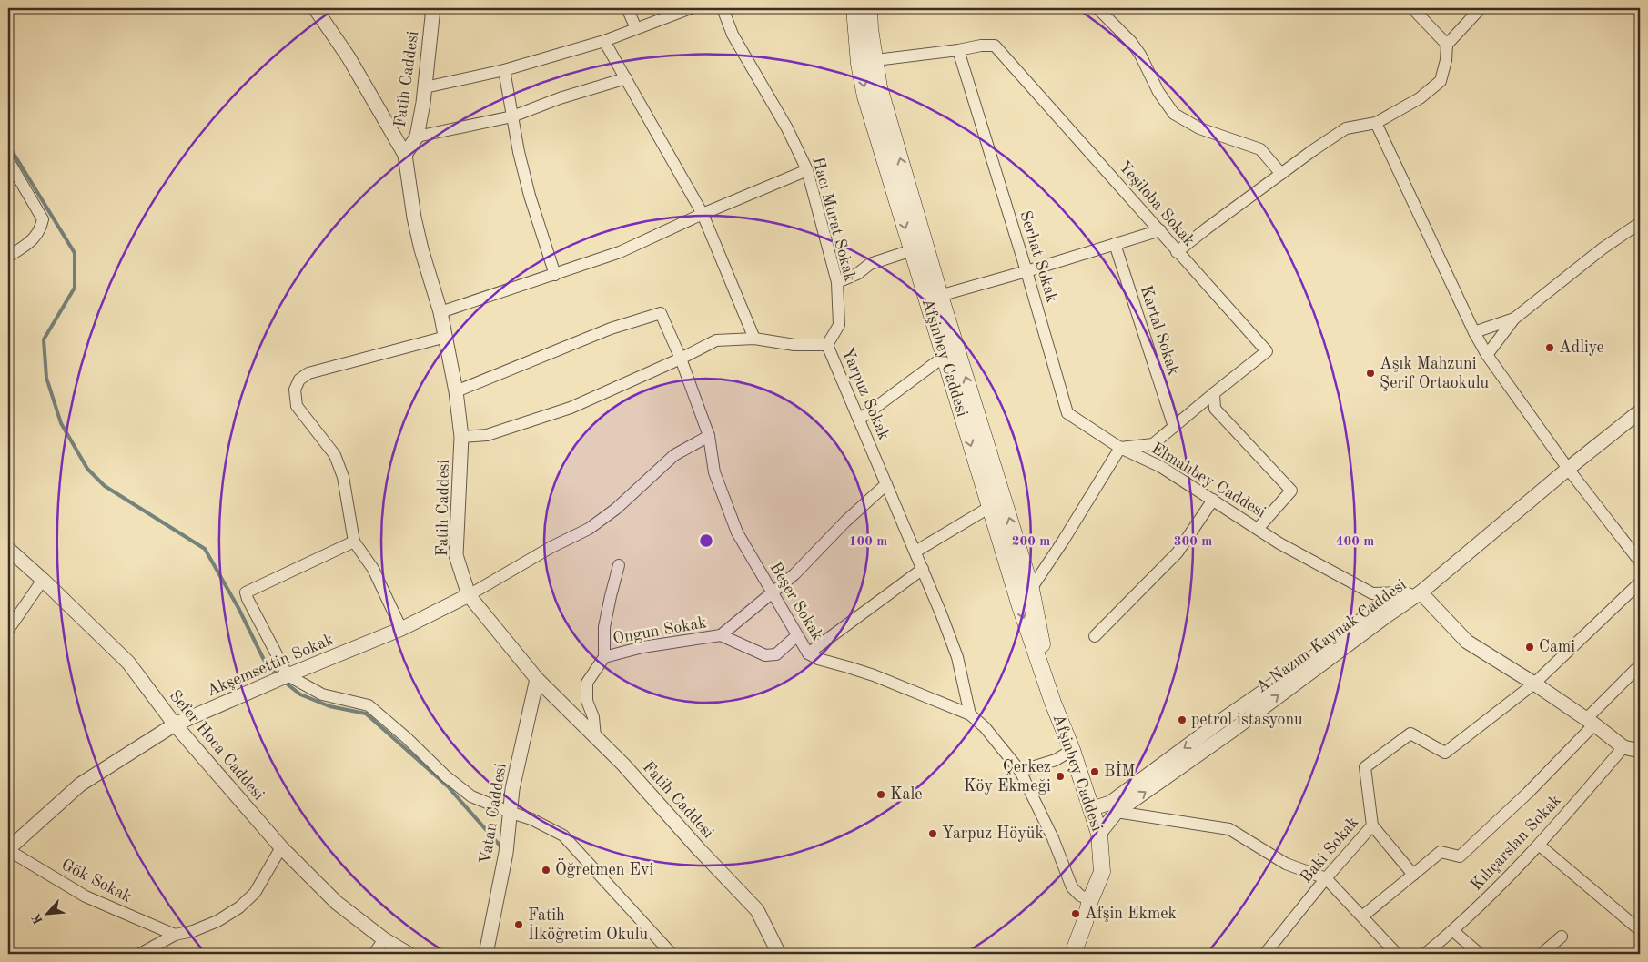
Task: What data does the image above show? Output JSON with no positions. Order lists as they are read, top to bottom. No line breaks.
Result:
{"streets":{"main road":["Afşinbey Caddesi"],"street":["Fatih Caddesi","Yeşiloba Sokak","Hacı Murat Sokak","Serhat Sokak","Kartal Sokak","Yarpuz Sokak","Elmalıbey Caddesi","Beşer Sokak","Ongun Sokak","A.Nazım Kaynak Caddesi","Akşemsettin Sokak","Sefer Hoca Caddesi","Vatan Caddesi","Kılıçarslan Sokak","Baki Sokak","Gök Sokak"]},"crossings":[["Fatih Caddesi","Yarpuz Sokak"],["Fatih Caddesi","Beşer Sokak"],["Fatih Caddesi","Ongun Sokak"],["Fatih Caddesi","Akşemsettin Sokak"],["Fatih Caddesi","Vatan Caddesi"],["Yeşiloba Sokak","Serhat Sokak"],["Yeşiloba Sokak","Kartal Sokak"],["Yeşiloba Sokak","Afşinbey Caddesi"],["Hacı Murat Sokak","Yarpuz Sokak"],["Serhat Sokak","Elmalıbey Caddesi"],["Afşinbey Caddesi","Beşer Sokak"],["Afşinbey Caddesi","A.Nazım Kaynak Caddesi"],["Yarpuz Sokak","Beşer Sokak"],["Yarpuz Sokak","Ongun Sokak"],["Elmalıbey Caddesi","A.Nazım Kaynak Caddesi"],["Beşer Sokak","Ongun Sokak"],["Akşemsettin Sokak","Sefer Hoca Caddesi"],["Akşemsettin Sokak","Gök Sokak"]],"places":["Adliye","Aşık Mahzuni Şerif Ortaokulu","Cami","petrol istasyonu","BİM","Çerkez Köy Ekmeği","Kale","Yarpuz Höyük","Öğretmen Evi","Afşin Ekmek","Fatih İlköğretim Okulu"],"north":"bottom left","rings":["100 m","200 m","300 m","400 m"]}
